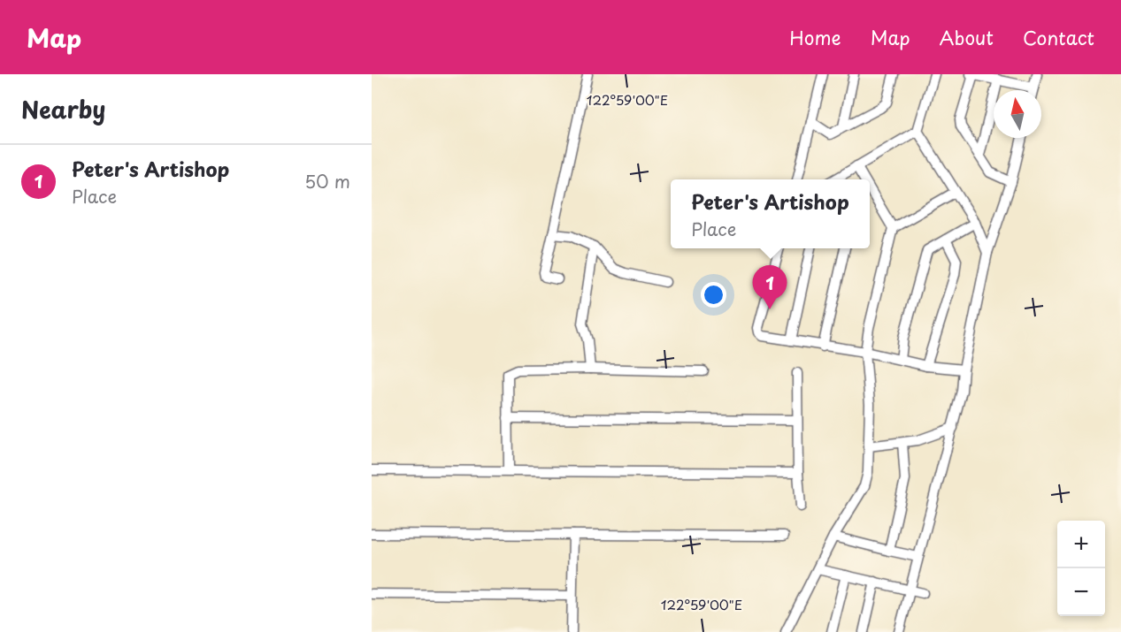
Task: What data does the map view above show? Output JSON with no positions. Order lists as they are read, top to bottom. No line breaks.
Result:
{"north":"top","page":{"header":"Map","nav":["Home","Map","About","Contact"],"heading":"Nearby","list":[{"mark":"1","name":"Peter's Artishop","note":"Place","value":"50 m"}],"popup":["Peter's Artishop","Place"],"pins":"1","map_buttons":["+","−"]},"coordinates":["122°59'00\"E"]}
